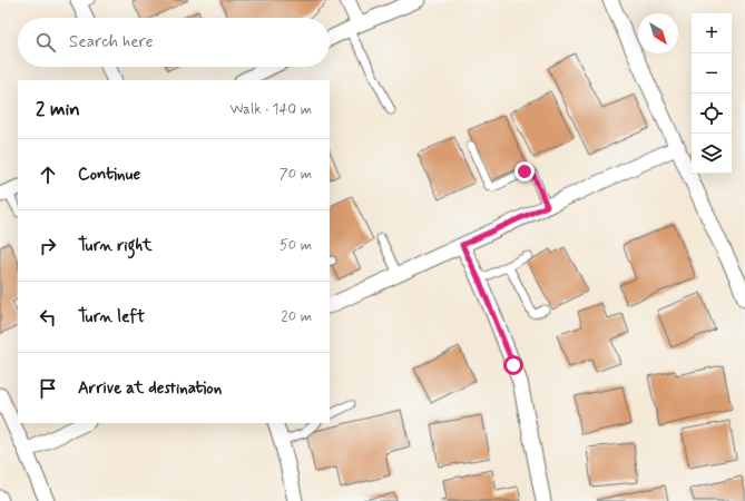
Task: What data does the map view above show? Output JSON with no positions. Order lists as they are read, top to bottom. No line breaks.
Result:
{"north":"bottom right","page":{"map_buttons":["+","−"],"search":"Search here","heading":["2 min","Walk · 140 m"],"list":[["Continue","70 m"],["Turn right","50 m"],["Turn left","20 m"],"Arrive at destination"]}}
